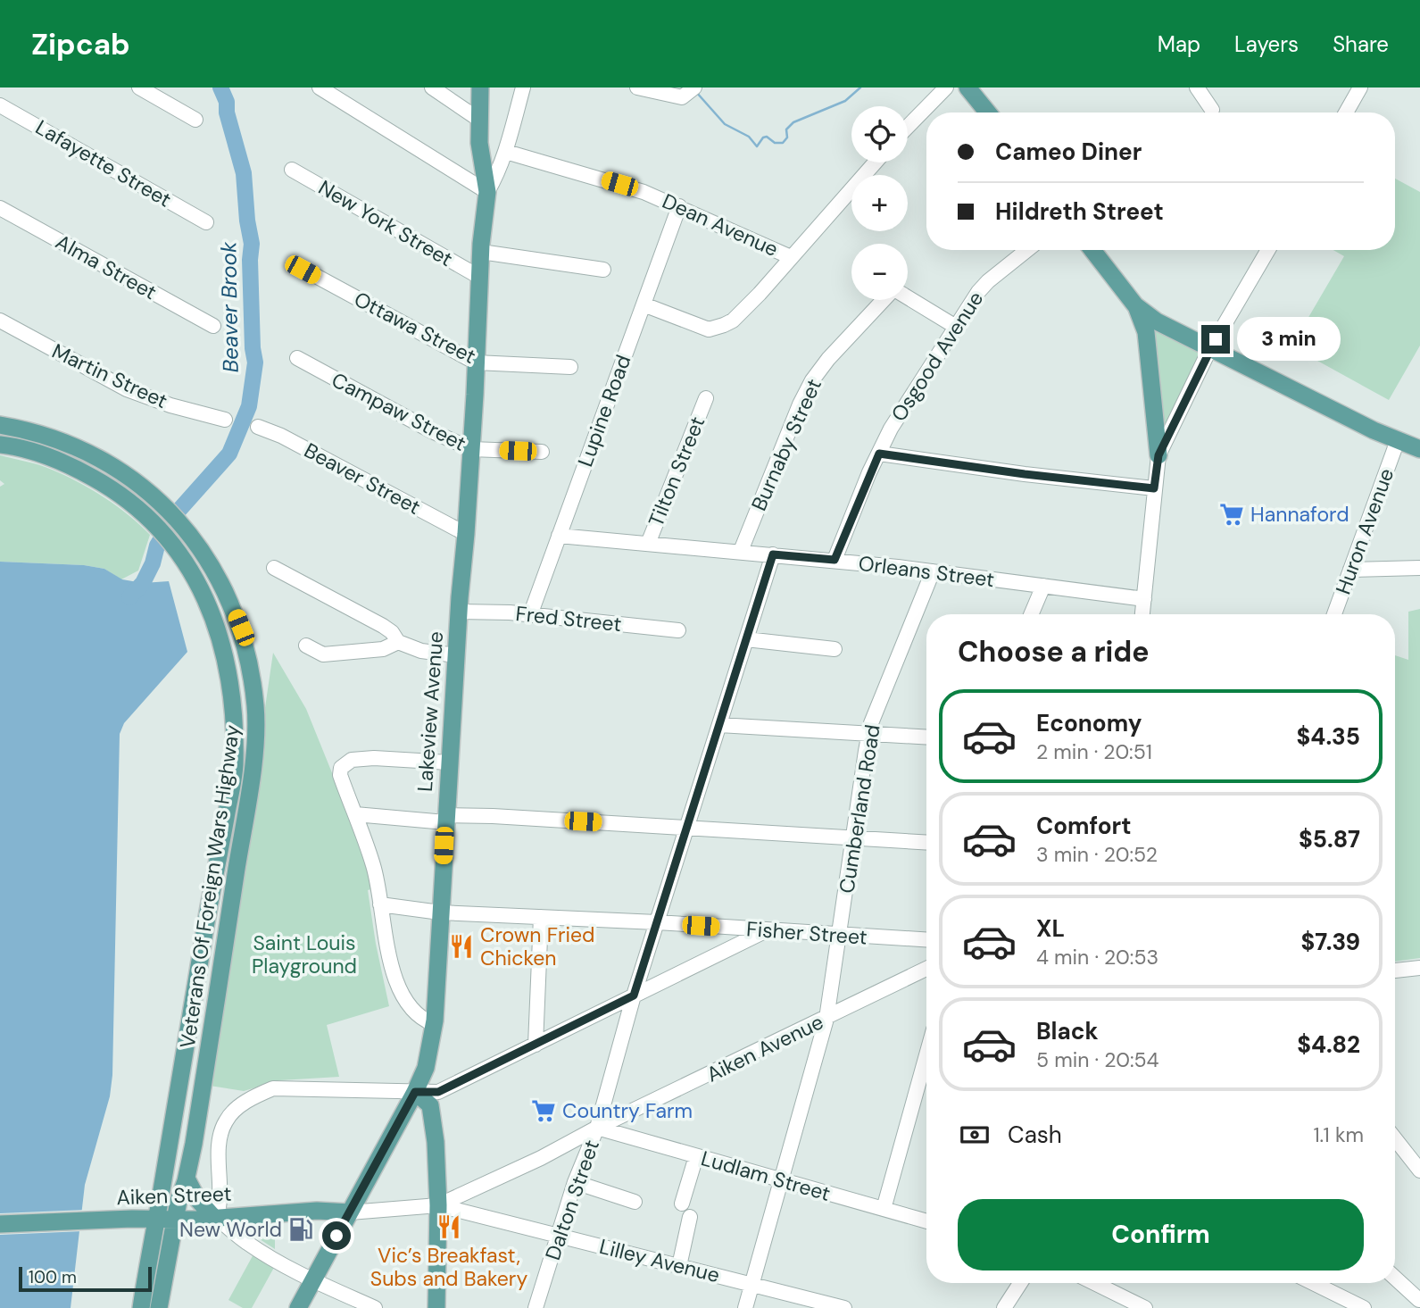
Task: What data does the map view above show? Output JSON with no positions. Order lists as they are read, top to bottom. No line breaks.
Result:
{"streets":{"main road":["Lakeview Avenue","Veterans Of Foreign Wars Highway","Aiken Street"],"street":["Lafayette Street","New York Street","Dean Avenue","Alma Street","Ottawa Street","Osgood Avenue","Martin Street","Lupine Road","Campaw Street","Burnaby Street","Tilton Street","Beaver Street","Huron Avenue","Orleans Street","Fred Street","Cumberland Road","Fisher Street","Aiken Avenue","Ludlam Street","Dalton Street","Lilley Avenue"]},"crossings":[["New York Street","Lakeview Avenue"],["Dean Avenue","Lupine Road"],["Ottawa Street","Lakeview Avenue"],["Osgood Avenue","Burnaby Street"],["Osgood Avenue","Orleans Street"],["Lupine Road","Orleans Street"],["Lupine Road","Fred Street"],["Campaw Street","Lakeview Avenue"],["Burnaby Street","Orleans Street"],["Tilton Street","Orleans Street"],["Beaver Street","Lakeview Avenue"],["Orleans Street","Cumberland Road"],["Orleans Street","Dalton Street"],["Fred Street","Lakeview Avenue"],["Lakeview Avenue","Fisher Street"],["Lakeview Avenue","Aiken Avenue"],["Lakeview Avenue","Aiken Street"],["Cumberland Road","Fisher Street"],["Cumberland Road","Aiken Avenue"],["Cumberland Road","Ludlam Street"],["Cumberland Road","Lilley Avenue"],["Veterans Of Foreign Wars Highway","Aiken Street"],["Fisher Street","Dalton Street"],["Aiken Avenue","Ludlam Street"],["Aiken Avenue","Aiken Street"],["Aiken Avenue","Dalton Street"],["Aiken Avenue","Lilley Avenue"],["Ludlam Street","Dalton Street"],["Dalton Street","Lilley Avenue"]],"water":["Beaver Brook"],"parks":["Saint Louis Playground"],"places":{"supermarket":["Hannaford","Country Farm"],"restaurant":["Crown Fried Chicken","Vic’s Breakfast, Subs and Bakery"],"fuel station":["New World"]},"scale_bar":"100 m","page":{"header":"Zipcab","nav":["Map","Layers","Share"],"map_buttons":["+","−"],"banner":["Cameo Diner","Hildreth Street"],"bubble":"3 min","heading":"Choose a ride","list":[{"name":"Economy","note":"2 min · 20:51","value":"$4.35"},{"name":"Comfort","note":"3 min · 20:52","value":"$5.87"},{"name":"XL","note":"4 min · 20:53","value":"$7.39"},{"name":"Black","note":"5 min · 20:54","value":"$4.82"}],"pay":["Cash","1.1 km"],"buttons":"Confirm","scale":"100 m"}}
